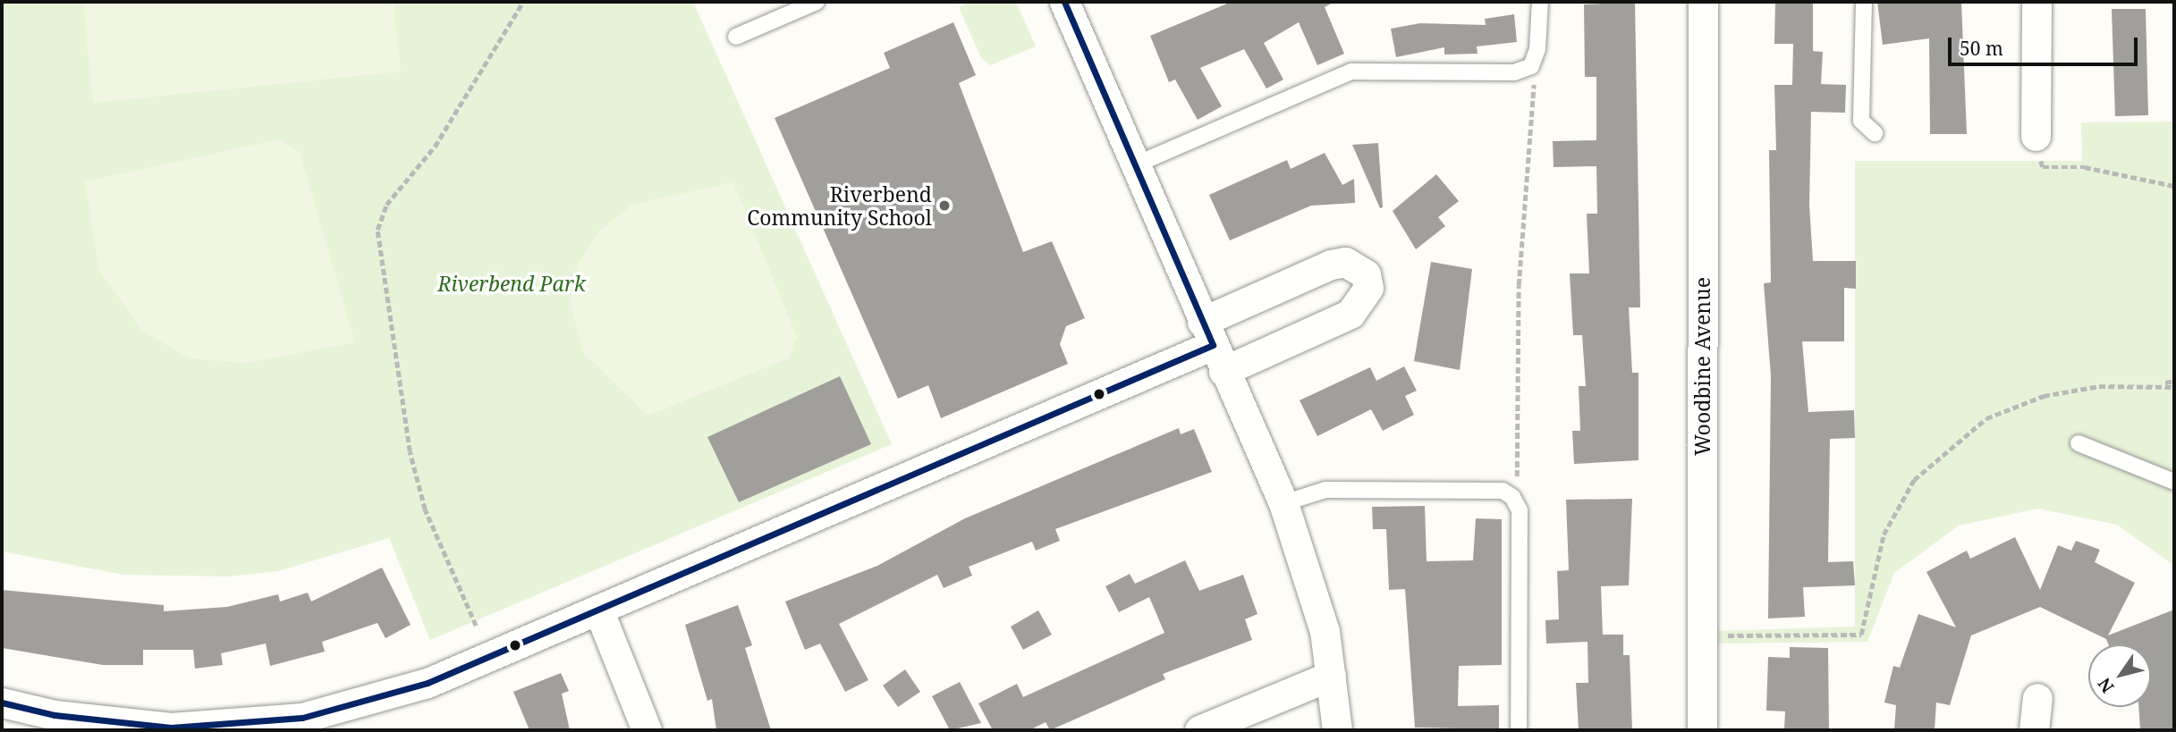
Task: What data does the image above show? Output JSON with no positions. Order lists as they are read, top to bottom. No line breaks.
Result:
{"streets":{"street":["Woodbine Avenue"]},"parks":["Riverbend Park"],"places":["Riverbend Community School"],"scale_bar":"50 m","north":"bottom left"}
